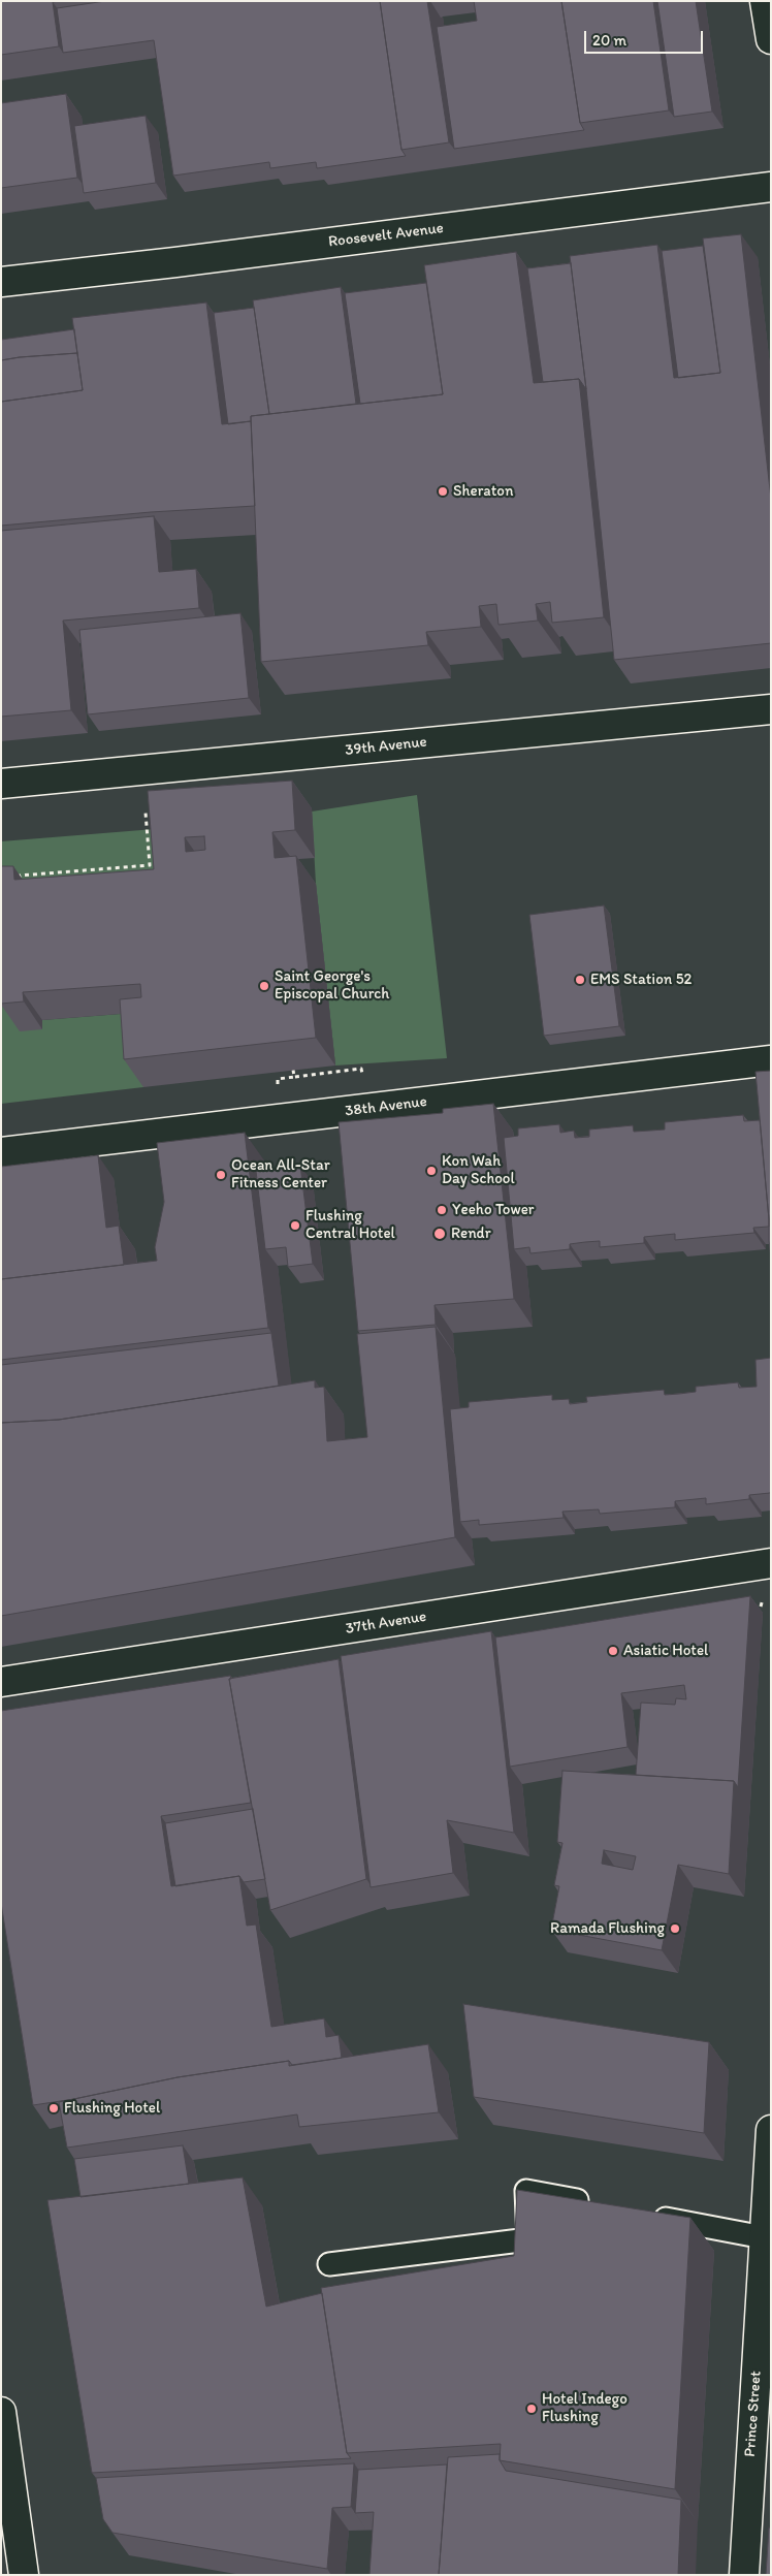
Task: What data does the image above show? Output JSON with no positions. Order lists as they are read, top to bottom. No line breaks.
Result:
{"streets":{"street":["Roosevelt Avenue","39th Avenue","38th Avenue","37th Avenue","Prince Street"]},"places":["Sheraton","EMS Station 52","Saint George's Episcopal Church","Kon Wah Day School","Ocean All-Star Fitness Center","Yeeho Tower","Flushing Central Hotel","Rendr","Asiatic Hotel","Ramada Flushing","Flushing Hotel","Hotel Indego Flushing"],"scale_bar":"20 m"}
